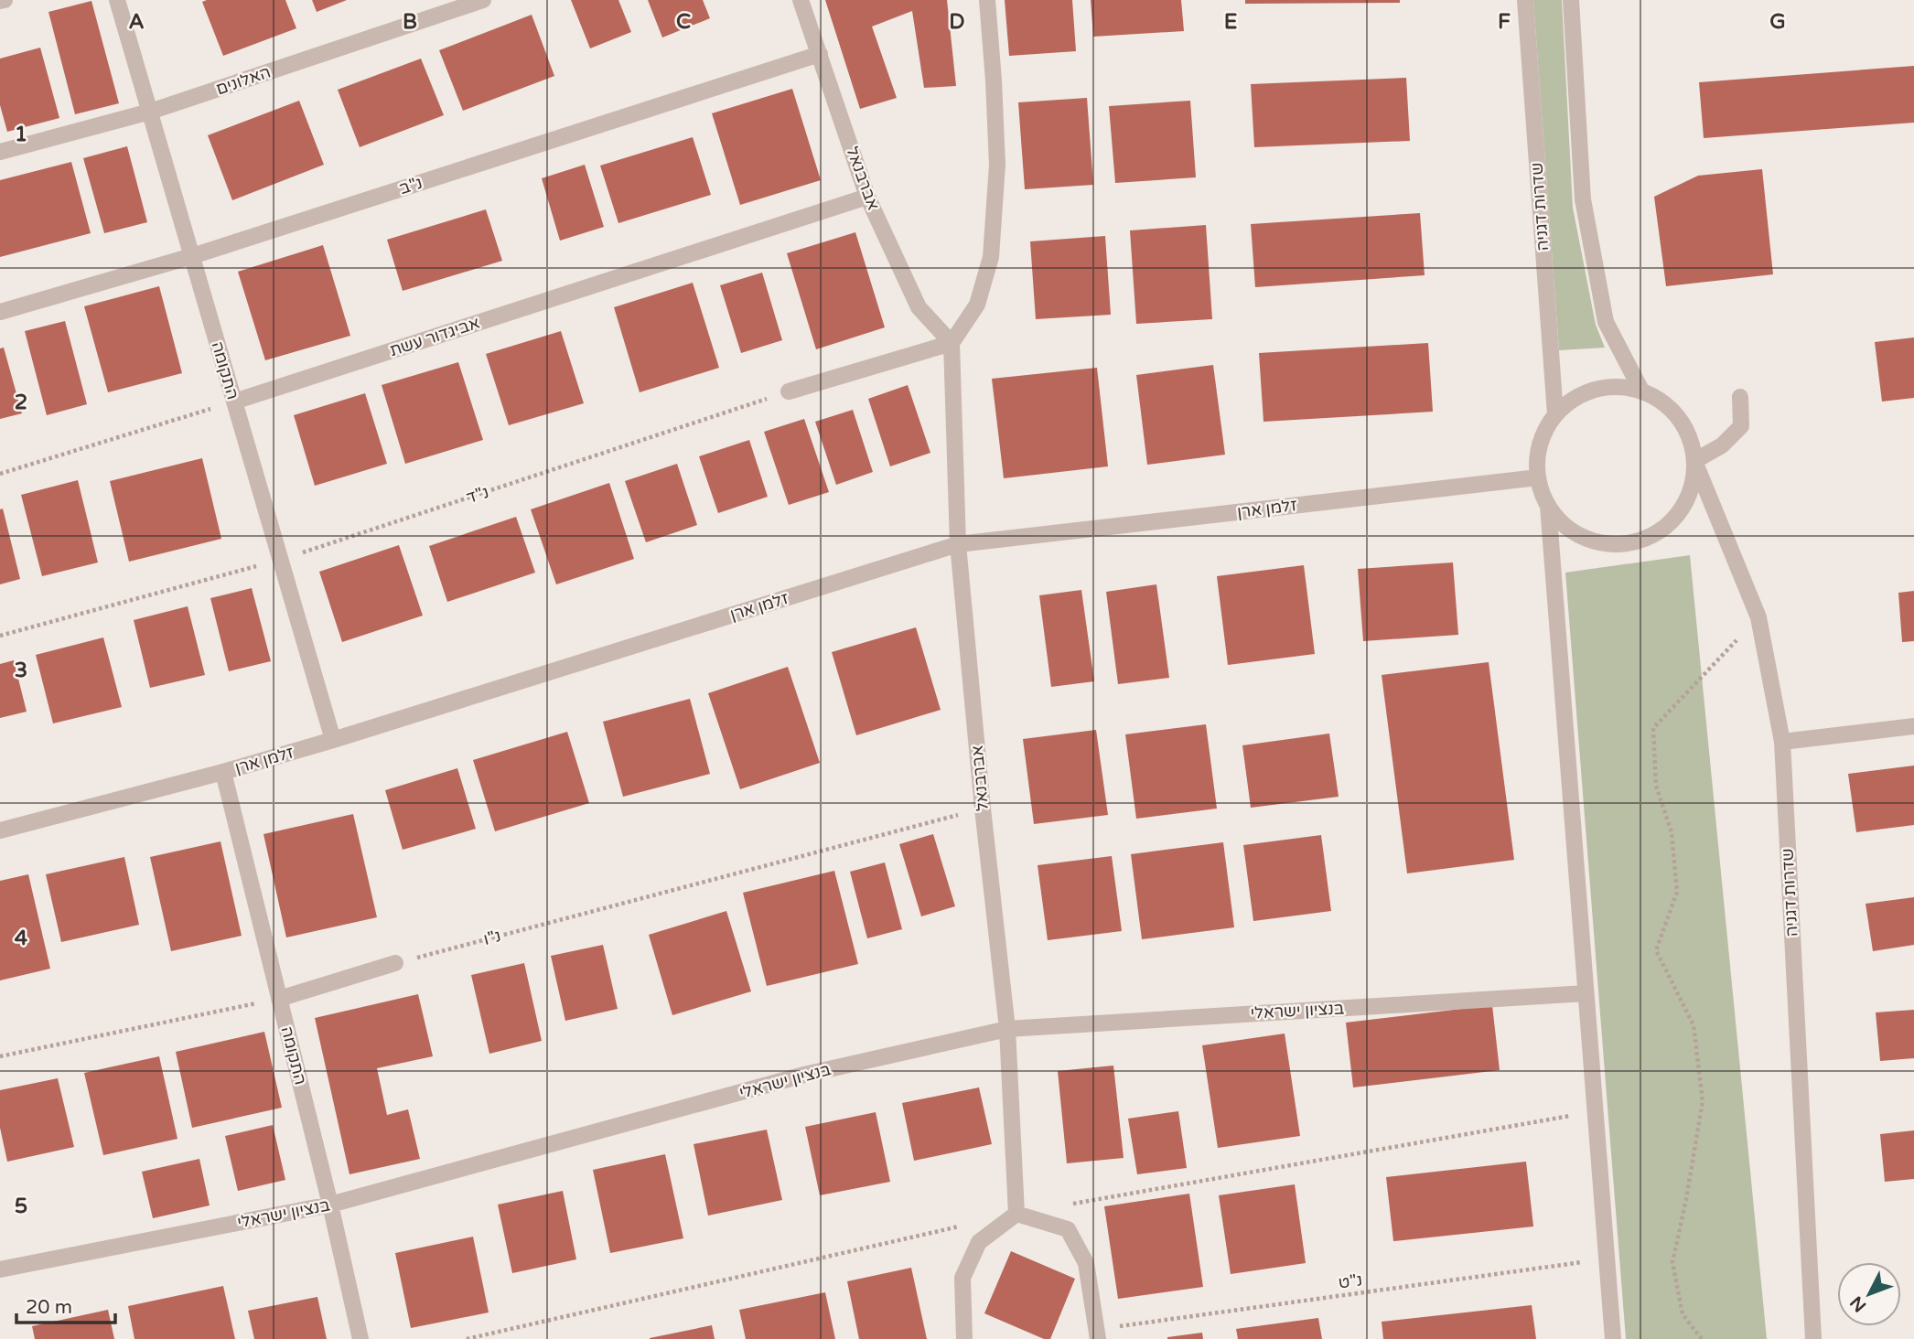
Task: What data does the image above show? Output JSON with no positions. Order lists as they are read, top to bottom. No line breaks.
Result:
{"streets":{"street":["האלונים","אברבנאל","נ\"ב","שדרות דגניה","אביגדור עשת","התקומה","זלמן ארן","בנציון ישראלי"],"path":["נ\"ד","נ\"ו","נ\"ט"]},"crossings":[["האלונים","התקומה"],["אברבנאל","נ\"ב"],["אברבנאל","אביגדור עשת"],["אברבנאל","זלמן ארן"],["אברבנאל","נ\"ו"],["אברבנאל","בנציון ישראלי"],["נ\"ב","התקומה"],["שדרות דגניה","זלמן ארן"],["שדרות דגניה","בנציון ישראלי"],["שדרות דגניה","נ\"ט"],["אביגדור עשת","התקומה"],["התקומה","נ\"ד"],["התקומה","זלמן ארן"],["התקומה","בנציון ישראלי"]],"scale_bar":"20 m","north":"bottom left","grid":{"columns":["A","B","C","D","E","F","G"],"rows":["1","2","3","4","5"]}}
